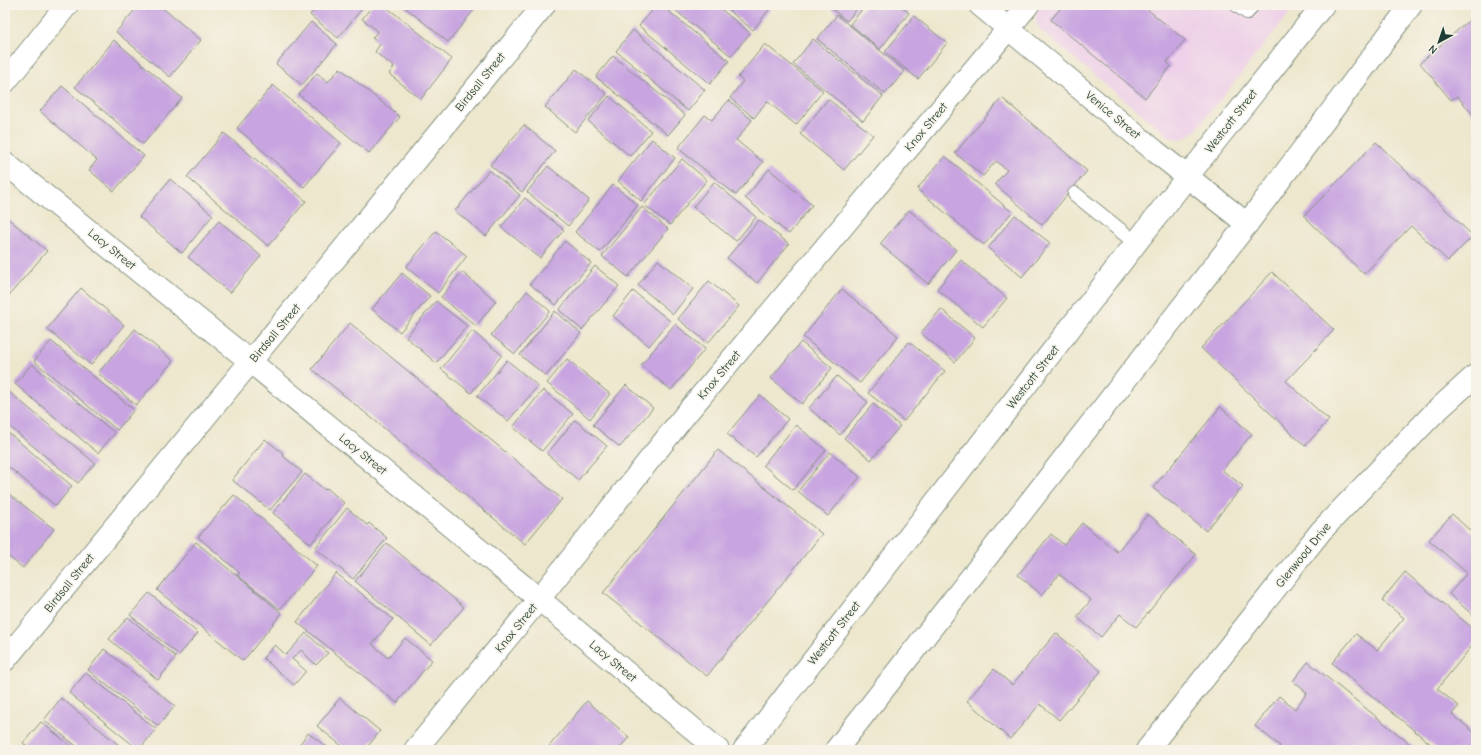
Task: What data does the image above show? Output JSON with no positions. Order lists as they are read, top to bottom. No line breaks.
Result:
{"streets":{"street":["Birdsall Street","Venice Street","Westcott Street","Knox Street","Lacy Street","Glenwood Drive"]},"crossings":[["Birdsall Street","Lacy Street"],["Venice Street","Westcott Street"],["Venice Street","Knox Street"],["Knox Street","Lacy Street"]],"north":"bottom left"}
